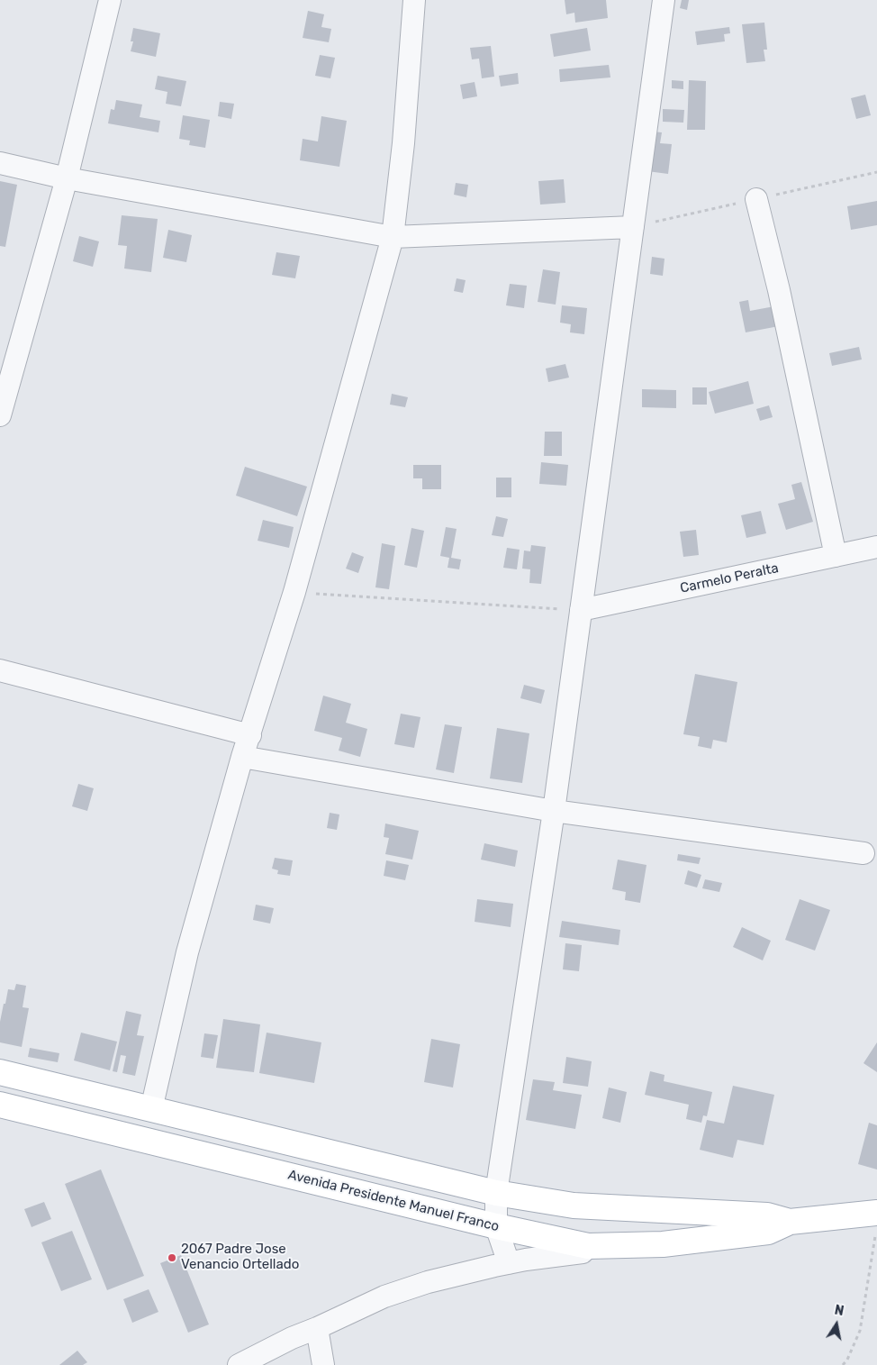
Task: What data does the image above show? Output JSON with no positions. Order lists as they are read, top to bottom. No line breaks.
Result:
{"streets":{"main road":["Avenida Presidente Manuel Franco"],"street":["Carmelo Peralta"]},"places":["2067 Padre Jose Venancio Ortellado"],"north":"top"}
